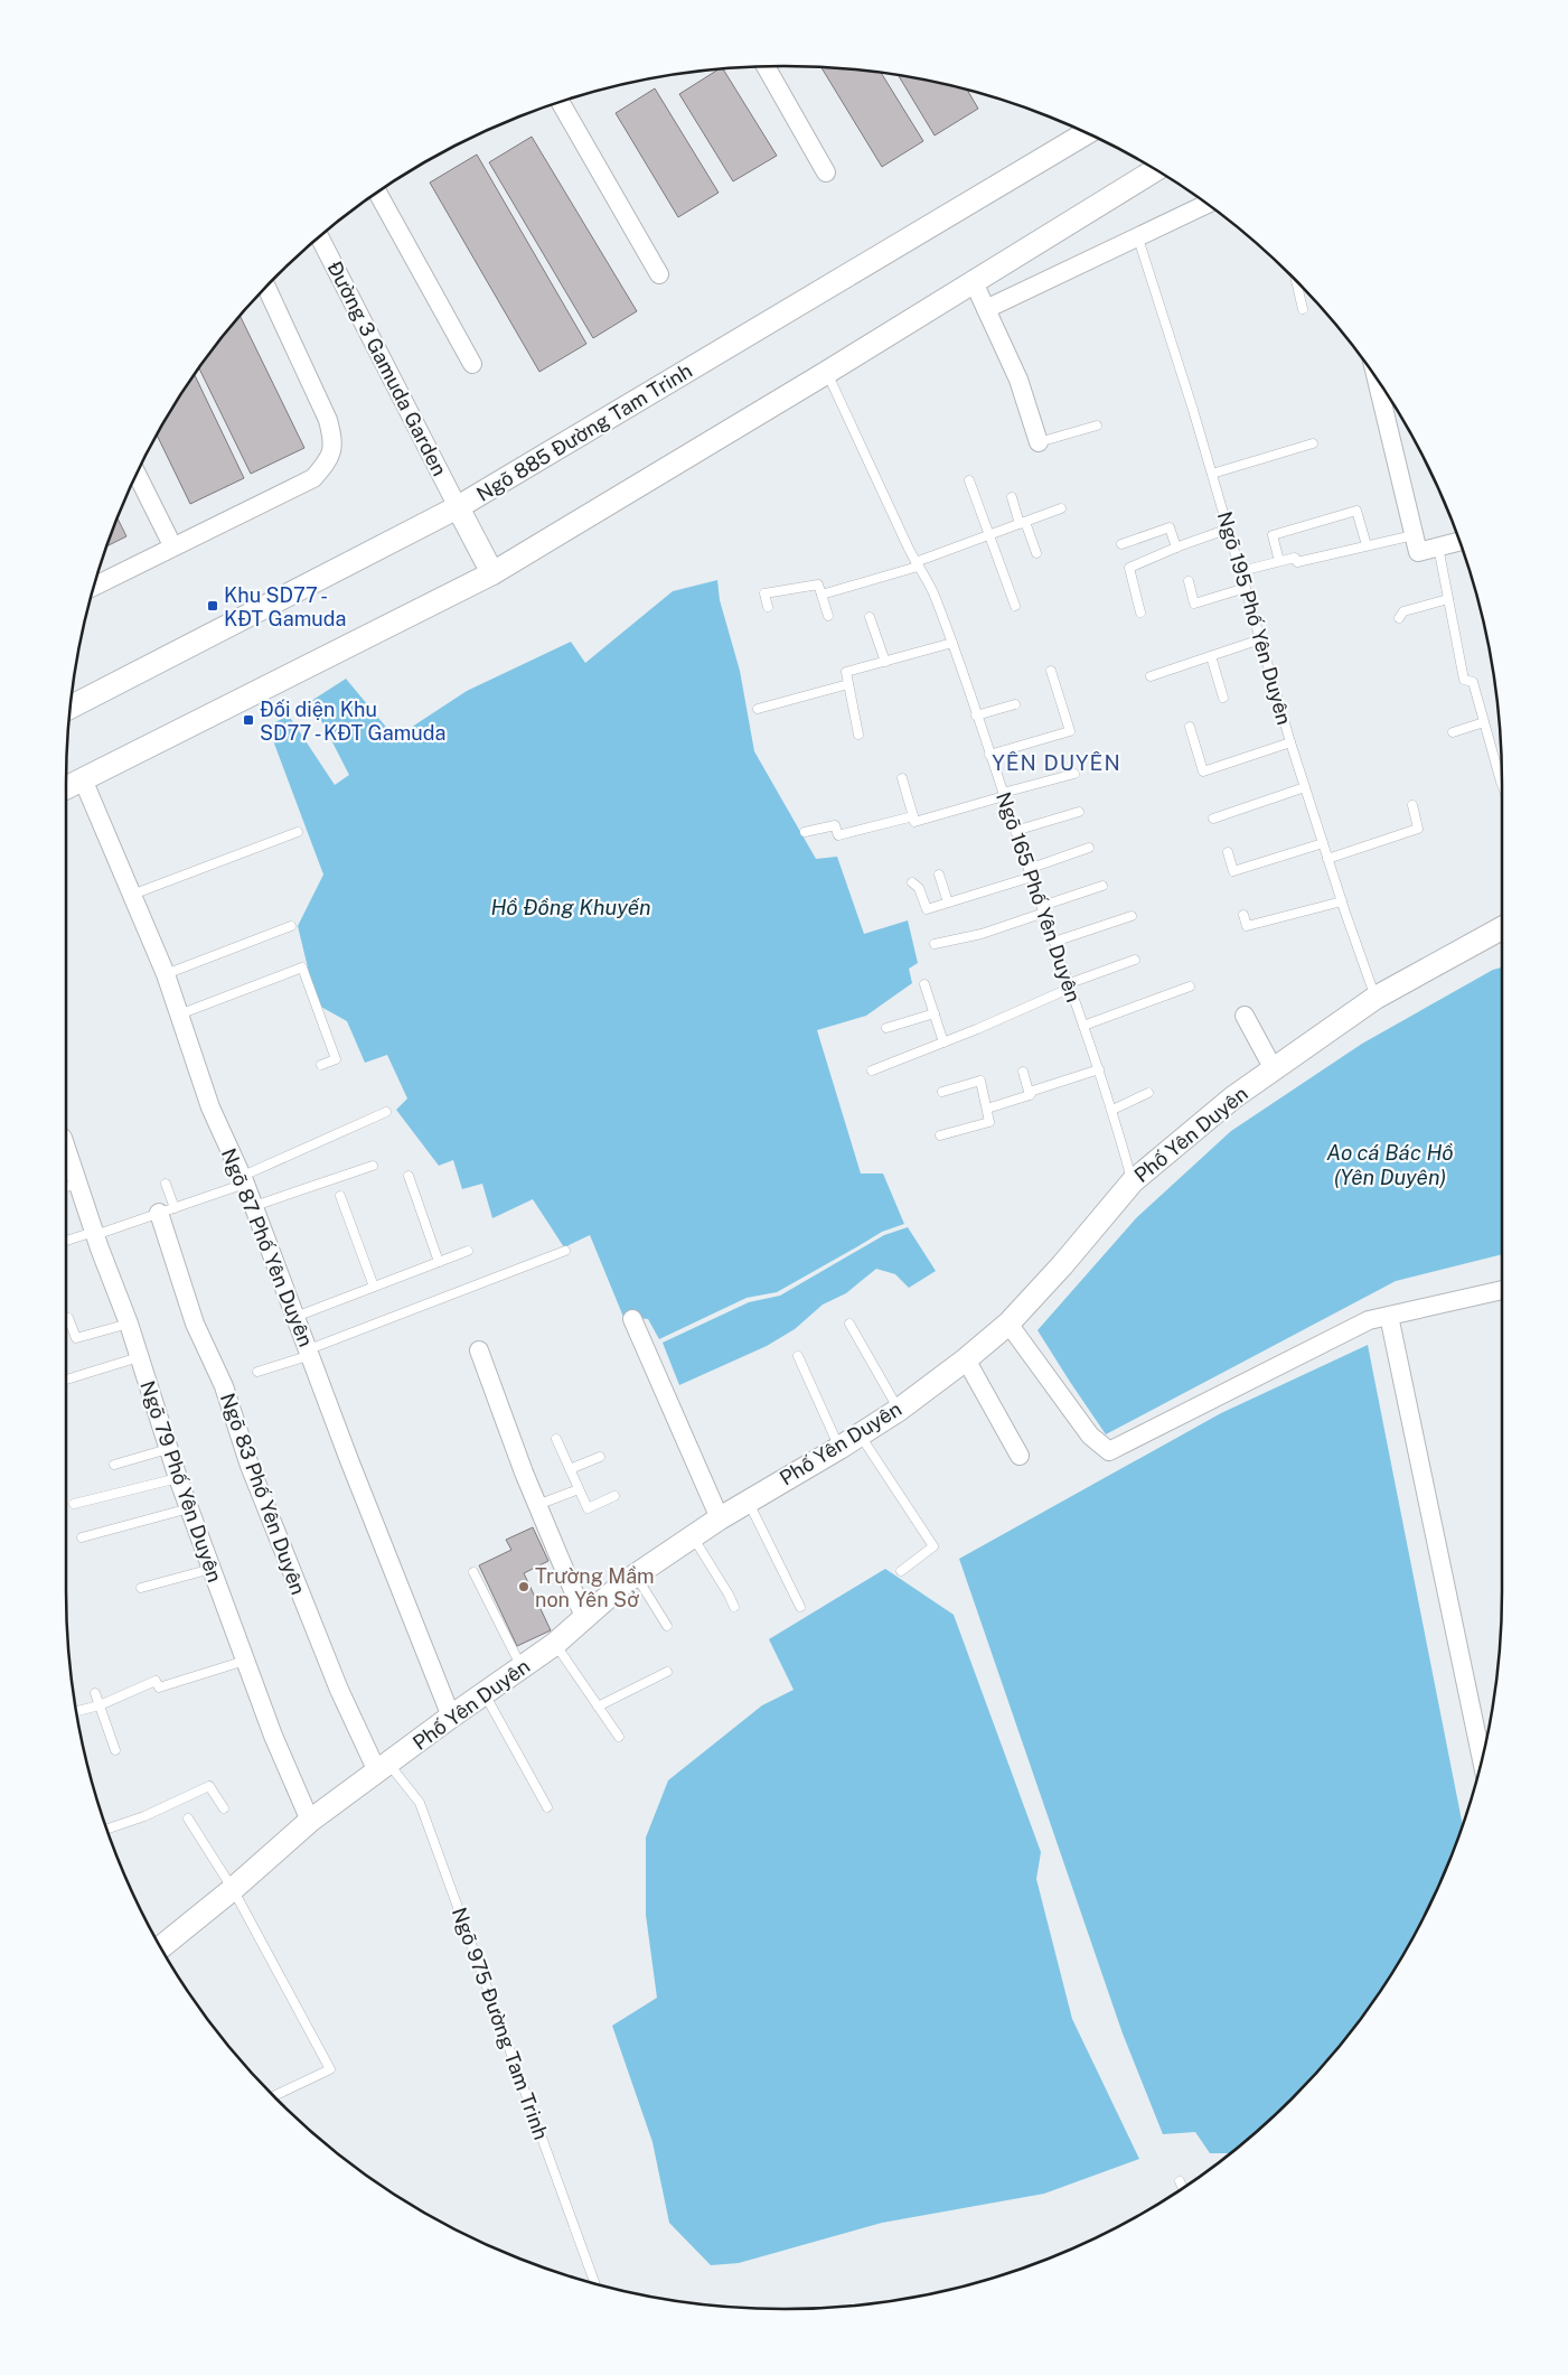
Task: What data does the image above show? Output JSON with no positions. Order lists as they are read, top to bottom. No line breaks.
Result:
{"streets":{"street":["Đường 3 Gamuda Garden","Ngõ 885 Đường Tam Trinh","Phố Yên Duyên","Ngõ 87 Phố Yên Duyên","Ngõ 79 Phố Yên Duyên","Ngõ 83 Phố Yên Duyên"],"lane":["Ngõ 195 Phố Yên Duyên","Ngõ 165 Phố Yên Duyên","Ngõ 975 Đường Tam Trinh"]},"crossings":[["Đường 3 Gamuda Garden","Ngõ 885 Đường Tam Trinh"],["Ngõ 195 Phố Yên Duyên","Phố Yên Duyên"],["Ngõ 165 Phố Yên Duyên","Phố Yên Duyên"],["Phố Yên Duyên","Ngõ 87 Phố Yên Duyên"],["Phố Yên Duyên","Ngõ 79 Phố Yên Duyên"],["Phố Yên Duyên","Ngõ 83 Phố Yên Duyên"],["Phố Yên Duyên","Ngõ 975 Đường Tam Trinh"],["Ngõ 83 Phố Yên Duyên","Ngõ 975 Đường Tam Trinh"]],"districts":["YÊN DUYÊN"],"water":["Hồ Đồng Khuyến","Ao cá Bác Hồ (Yên Duyên)"],"places":{"transit":["Khu SD77 - KĐT Gamuda","Đối diện Khu SD77 - KĐT Gamuda"],"other":["Trường Mầm non Yên Sở"]}}
